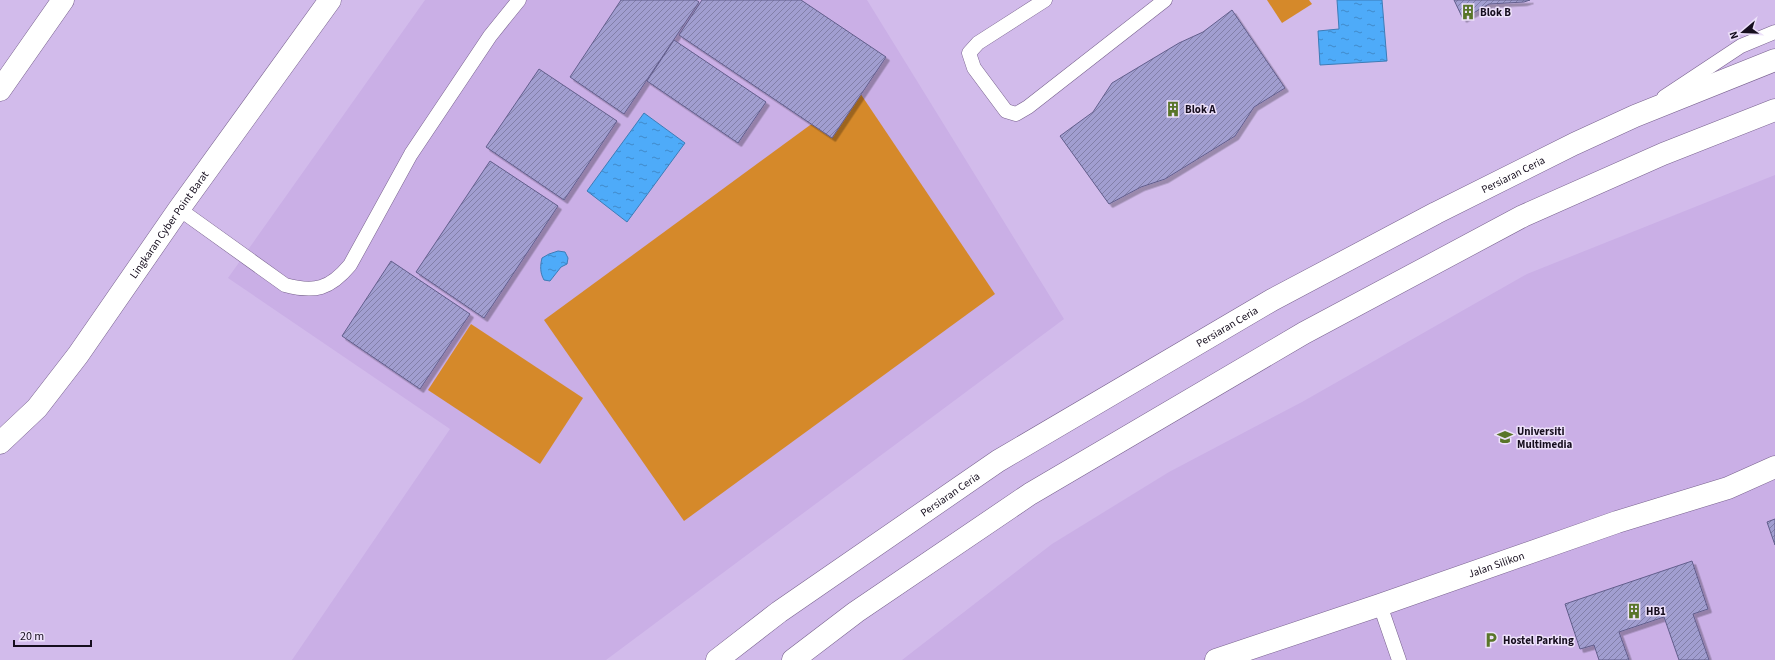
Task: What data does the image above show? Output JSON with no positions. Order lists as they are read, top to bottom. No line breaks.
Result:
{"streets":{"street":["Persiaran Ceria","Lingkaran Cyber Point Barat","Jalan Silikon"]},"places":{"building":["Blok B","Blok A","HB1"],"school or university":["Universiti Multimedia"],"parking":["Hostel Parking"]},"scale_bar":"20 m","north":"left"}
